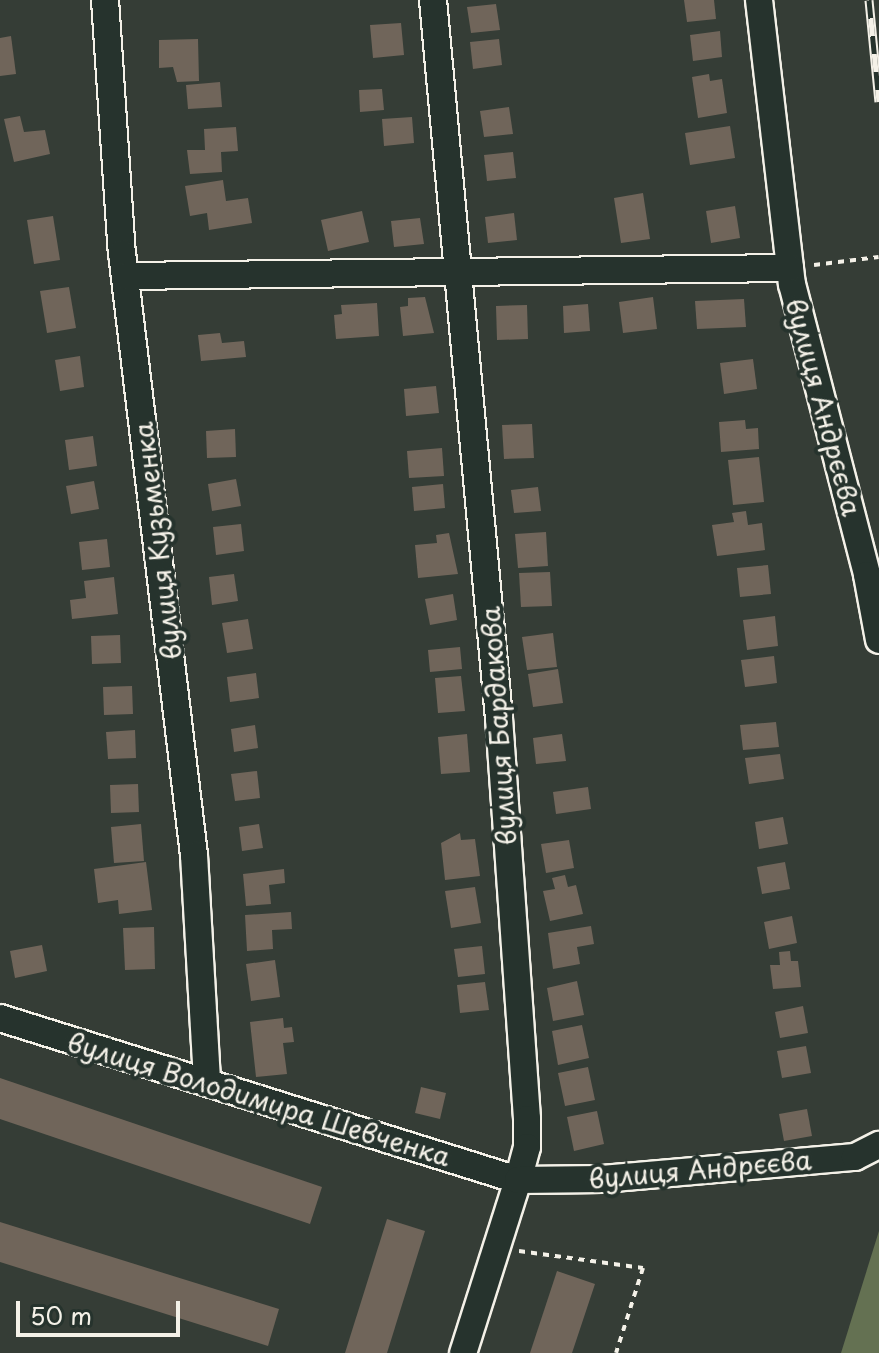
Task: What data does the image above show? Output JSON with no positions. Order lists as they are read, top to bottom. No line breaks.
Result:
{"streets":{"street":["вулиця Андрєєва","вулиця Кузьменка","вулиця Бардакова","вулиця Володимира Шевченка"]},"crossings":[["вулиця Андрєєва","вулиця Бардакова"],["вулиця Андрєєва","вулиця Володимира Шевченка"],["вулиця Кузьменка","вулиця Володимира Шевченка"],["вулиця Бардакова","вулиця Володимира Шевченка"]],"scale_bar":"50 m"}
